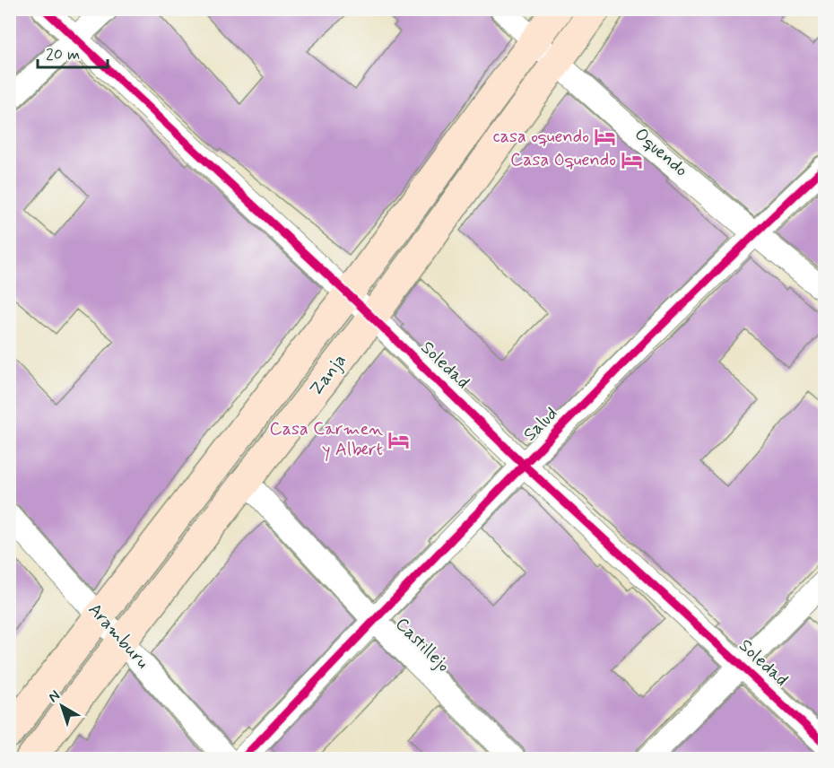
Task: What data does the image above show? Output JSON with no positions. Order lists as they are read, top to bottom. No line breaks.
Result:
{"streets":{"main road":["Zanja"],"street":["Oquendo","Soledad","Salud","Aramburu","Castillejo"]},"crossings":[["Oquendo","Zanja"],["Oquendo","Salud"],["Soledad","Zanja"],["Soledad","Salud"],["Zanja","Aramburu"],["Zanja","Castillejo"],["Salud","Castillejo"]],"places":{"hotel":["casa oquendo","Casa Oquendo","Casa Carmen y Albert"]},"scale_bar":"20 m","north":"top left"}
